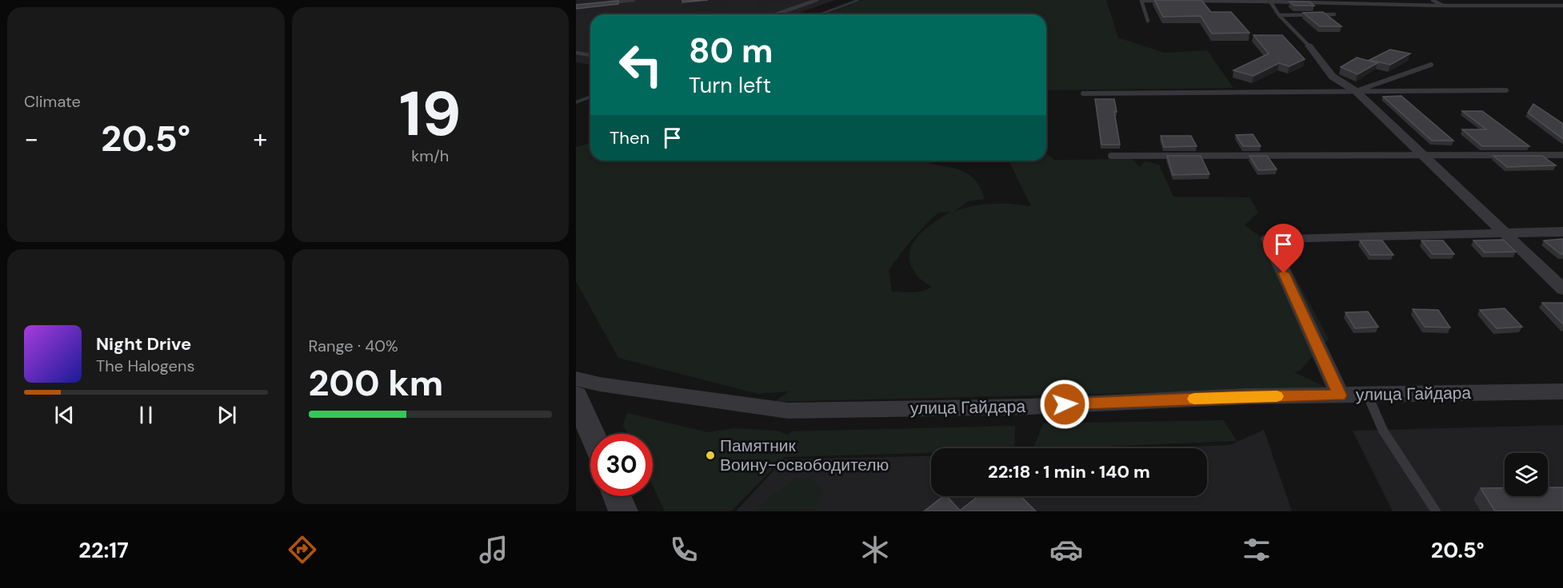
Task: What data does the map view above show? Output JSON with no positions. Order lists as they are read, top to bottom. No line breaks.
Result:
{"streets":{"street":["улица Гайдара"]},"places":["Памятник Воину-освободителю"],"page":{"tile":["Climate",["19","km/h"],["Range · 40%","200 km"]],"turn":["80 m","Turn left"],"then":"Then","heat":["−","20.5°","+"],"song":["Night Drive","The Halogens"],"limit":"30","trip":"22:18 · 1 min · 140 m","tabs":["22:17","20.5°"]}}
